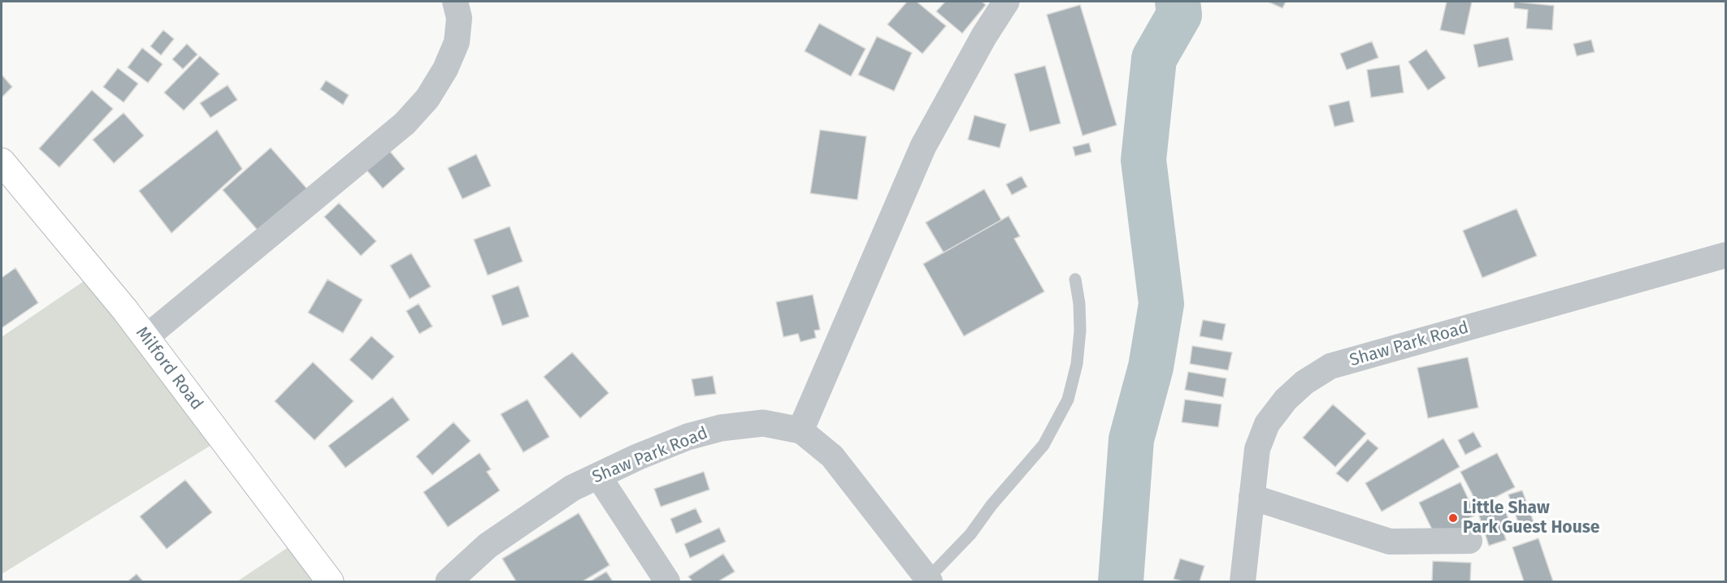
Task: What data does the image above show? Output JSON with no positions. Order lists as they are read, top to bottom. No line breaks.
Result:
{"streets":{"main road":["Milford Road"],"street":["Shaw Park Road"]},"places":["Little Shaw Park Guest House"]}
